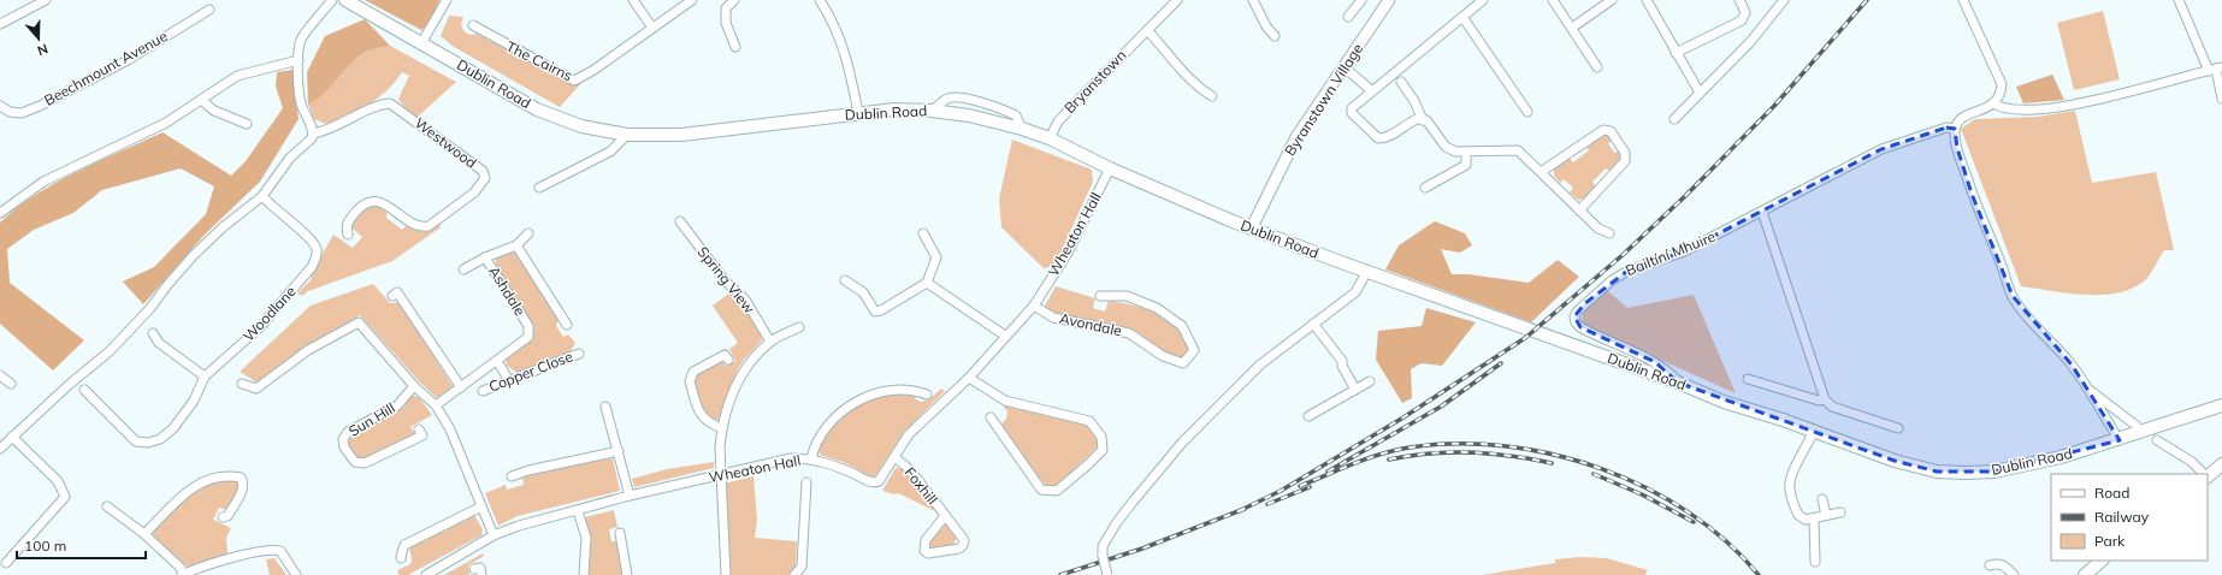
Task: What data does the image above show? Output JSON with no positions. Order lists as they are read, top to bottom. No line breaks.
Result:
{"streets":{"main road":["Dublin Road"],"street":["The Cairns","Beechmount Avenue","Bryanstown","Byranstown Village","Westwood","Wheaton Hall","Bailtíní Mhuire","Spring View","Ashdale","Woodlane","Avondale","Copper Close","Sun Hill","Foxhill"]},"crossings":[["Bryanstown","Dublin Road"],["Dublin Road","Byranstown Village"],["Dublin Road","Wheaton Hall"],["Dublin Road","Bailtíní Mhuire"],["Wheaton Hall","Avondale"],["Wheaton Hall","Foxhill"]],"legend":["Road","Railway","Park"],"scale_bar":"100 m","north":"bottom"}
